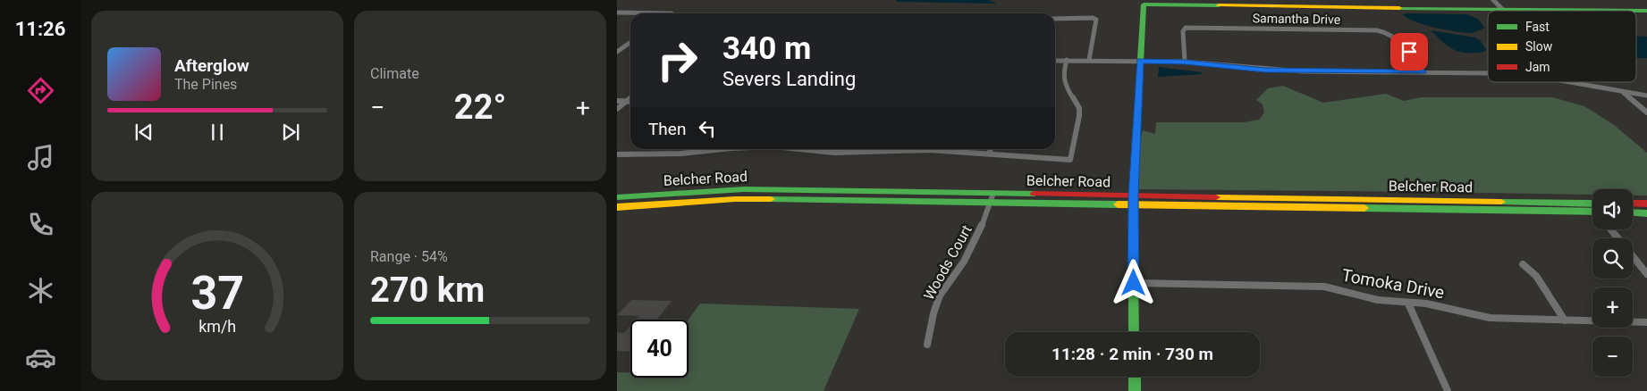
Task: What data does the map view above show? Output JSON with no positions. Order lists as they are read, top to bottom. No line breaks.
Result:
{"streets":{"main road":["Belcher Road"],"street":["Samantha Drive","Woods Court","Tomoka Drive"]},"crossings":[["Belcher Road","Woods Court"]],"legend":["Fast","Slow","Jam"],"page":{"tabs":"11:26","tile":["Climate",["Range · 54%","270 km"]],"turn":["340 m","Severs Landing"],"song":["Afterglow","The Pines"],"heat":["−","22°","+"],"then":"Then","map_buttons":["+","−"],"limit":"40","trip":"11:28 · 2 min · 730 m","gauge":["37","km/h"]}}
